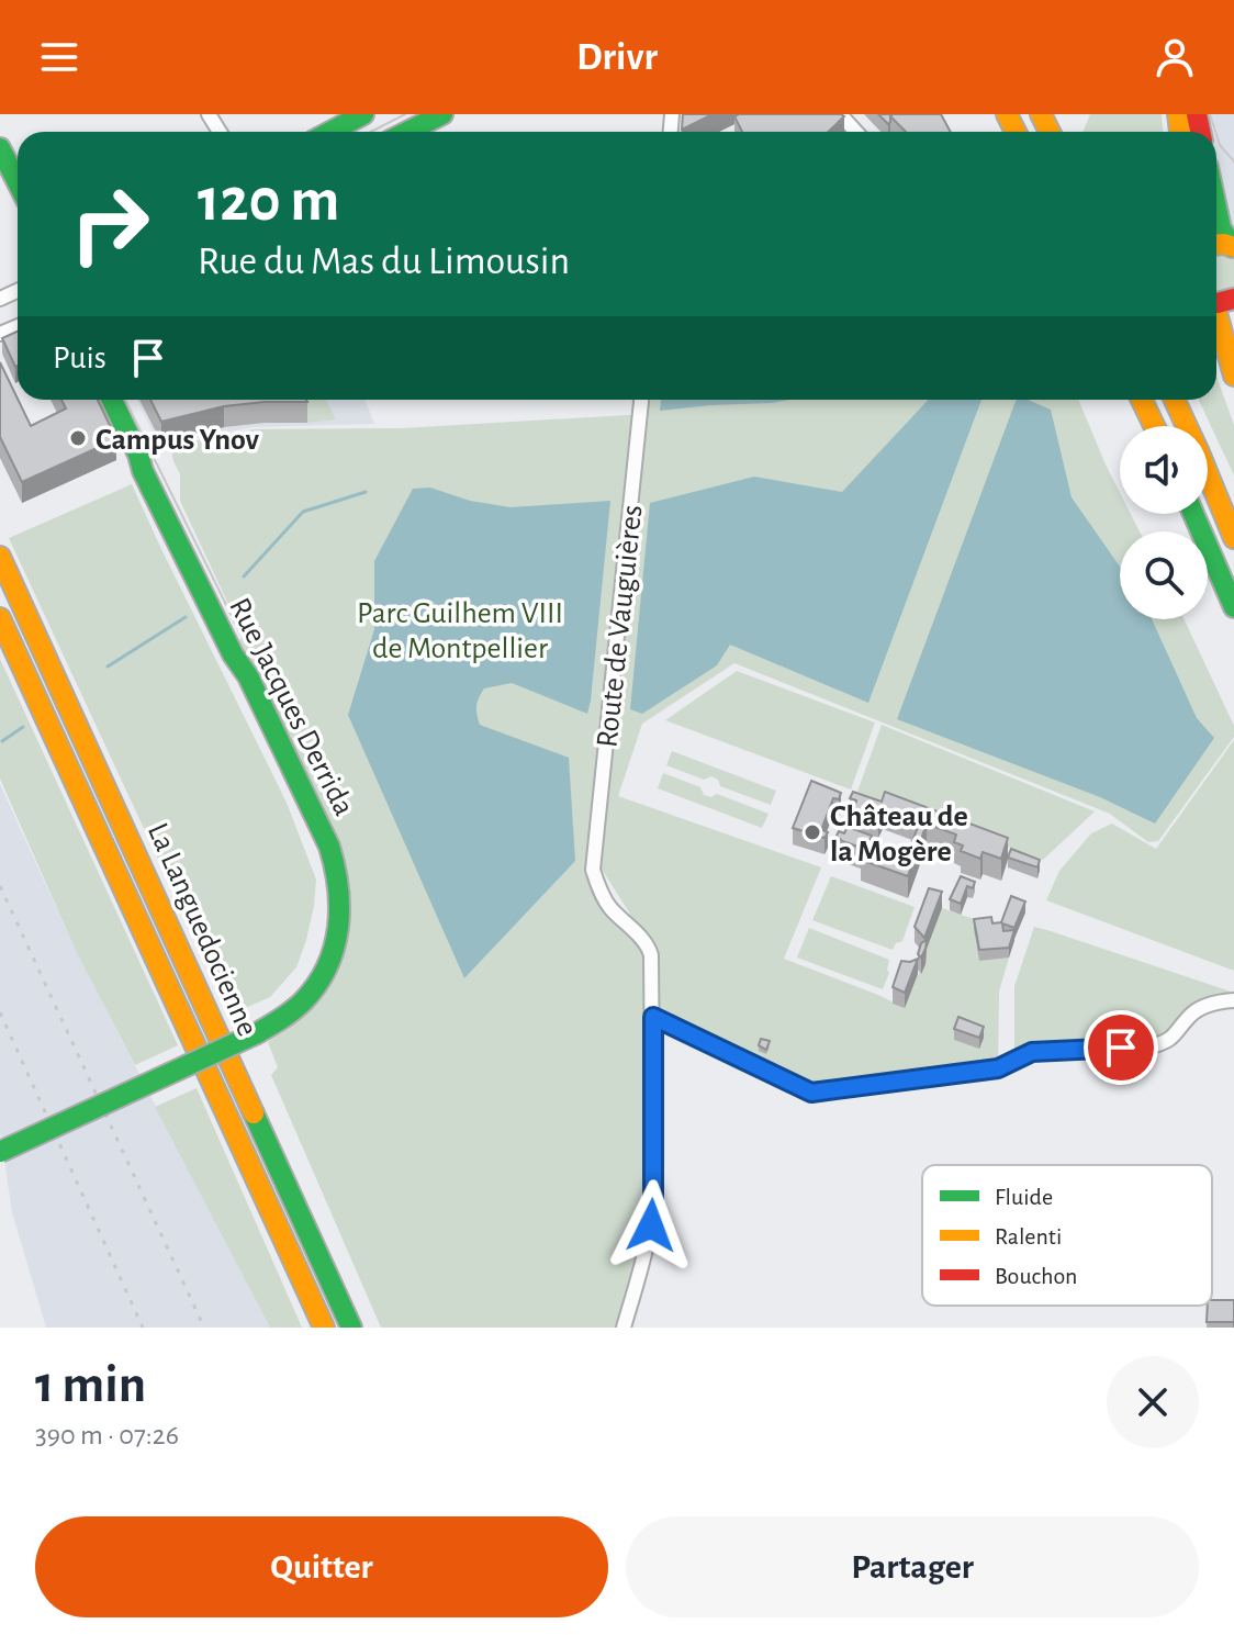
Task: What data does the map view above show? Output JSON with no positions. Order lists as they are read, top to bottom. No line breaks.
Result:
{"streets":{"main road":["Rue Jacques Derrida","La Languedocienne"],"street":["Route de Vauguières"]},"parks":["Parc Guilhem VIII de Montpellier"],"places":["Campus Ynov","Château de la Mogère"],"legend":["Fluide","Ralenti","Bouchon"],"page":{"header":"Drivr","turn":["120 m","Rue du Mas du Limousin"],"then":"Puis","heading":["1 min","390 m · 07:26"],"buttons":["Quitter","Partager"]}}
